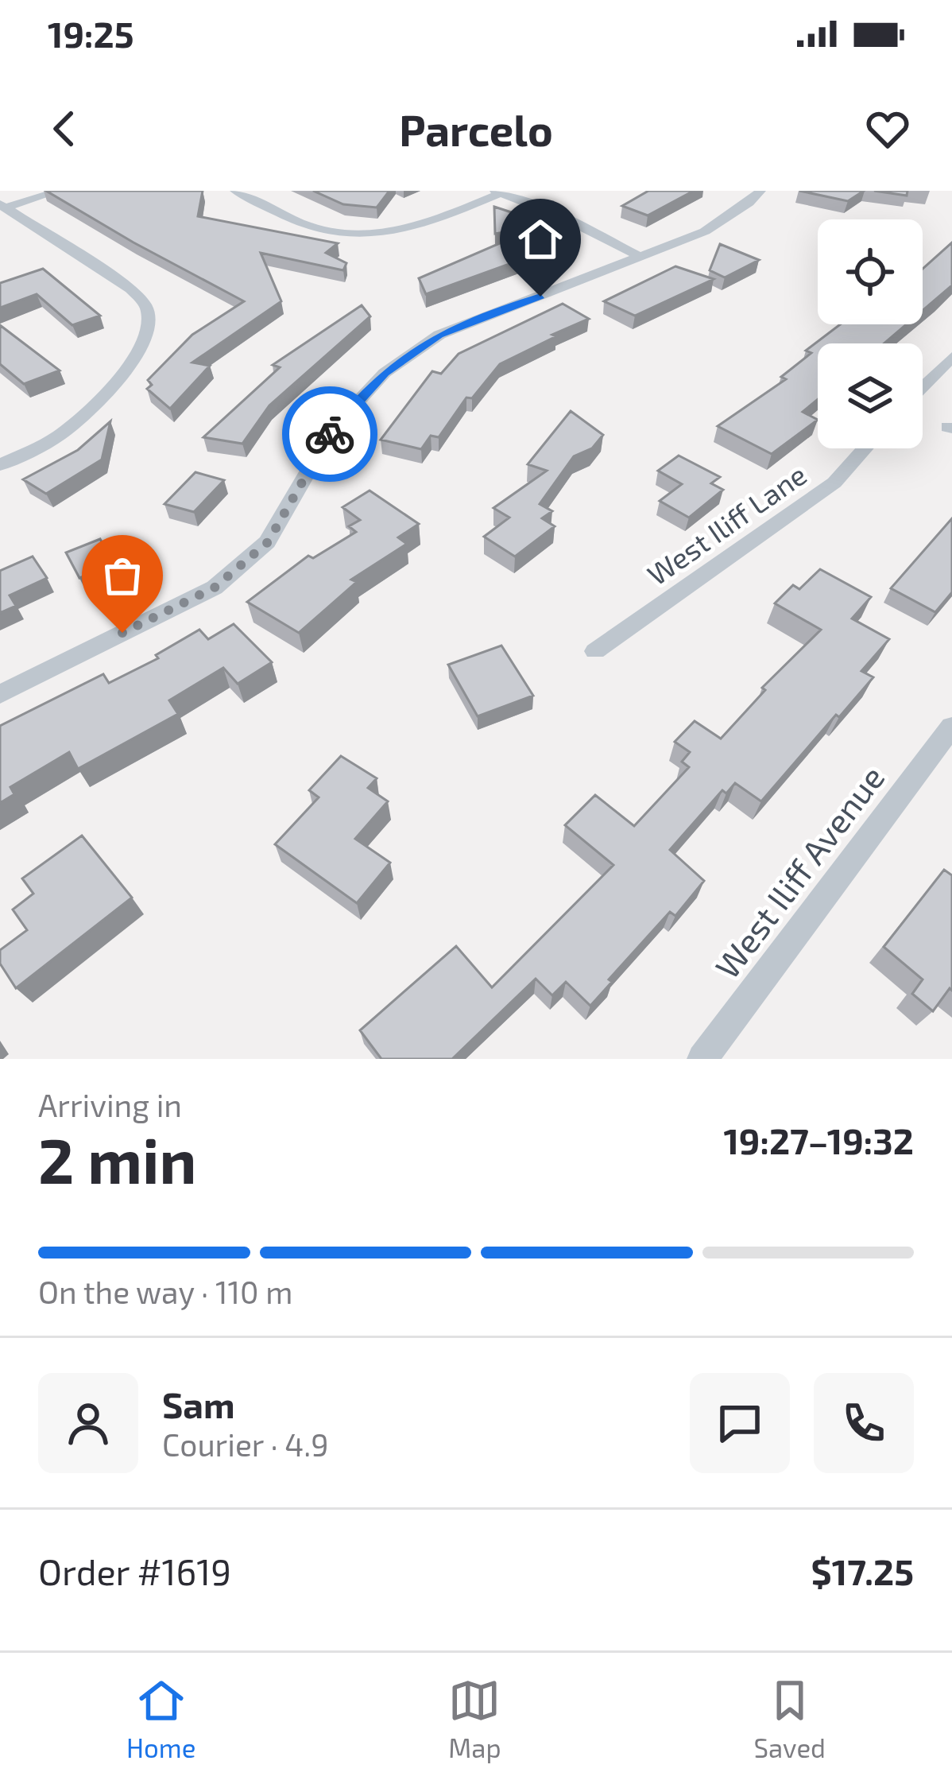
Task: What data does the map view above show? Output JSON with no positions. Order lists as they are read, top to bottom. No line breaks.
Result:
{"streets":{"street":["West Iliff Lane","West Iliff Avenue"]},"page":{"status":"19:25","header":"Parcelo","heading":["2 min","Arriving in","19:27–19:32"],"panel":["Sam","Courier · 4.9","Order #1619","$17.25"],"bar":"On the way · 110 m","tabs":["Home","Map","Saved"]}}
